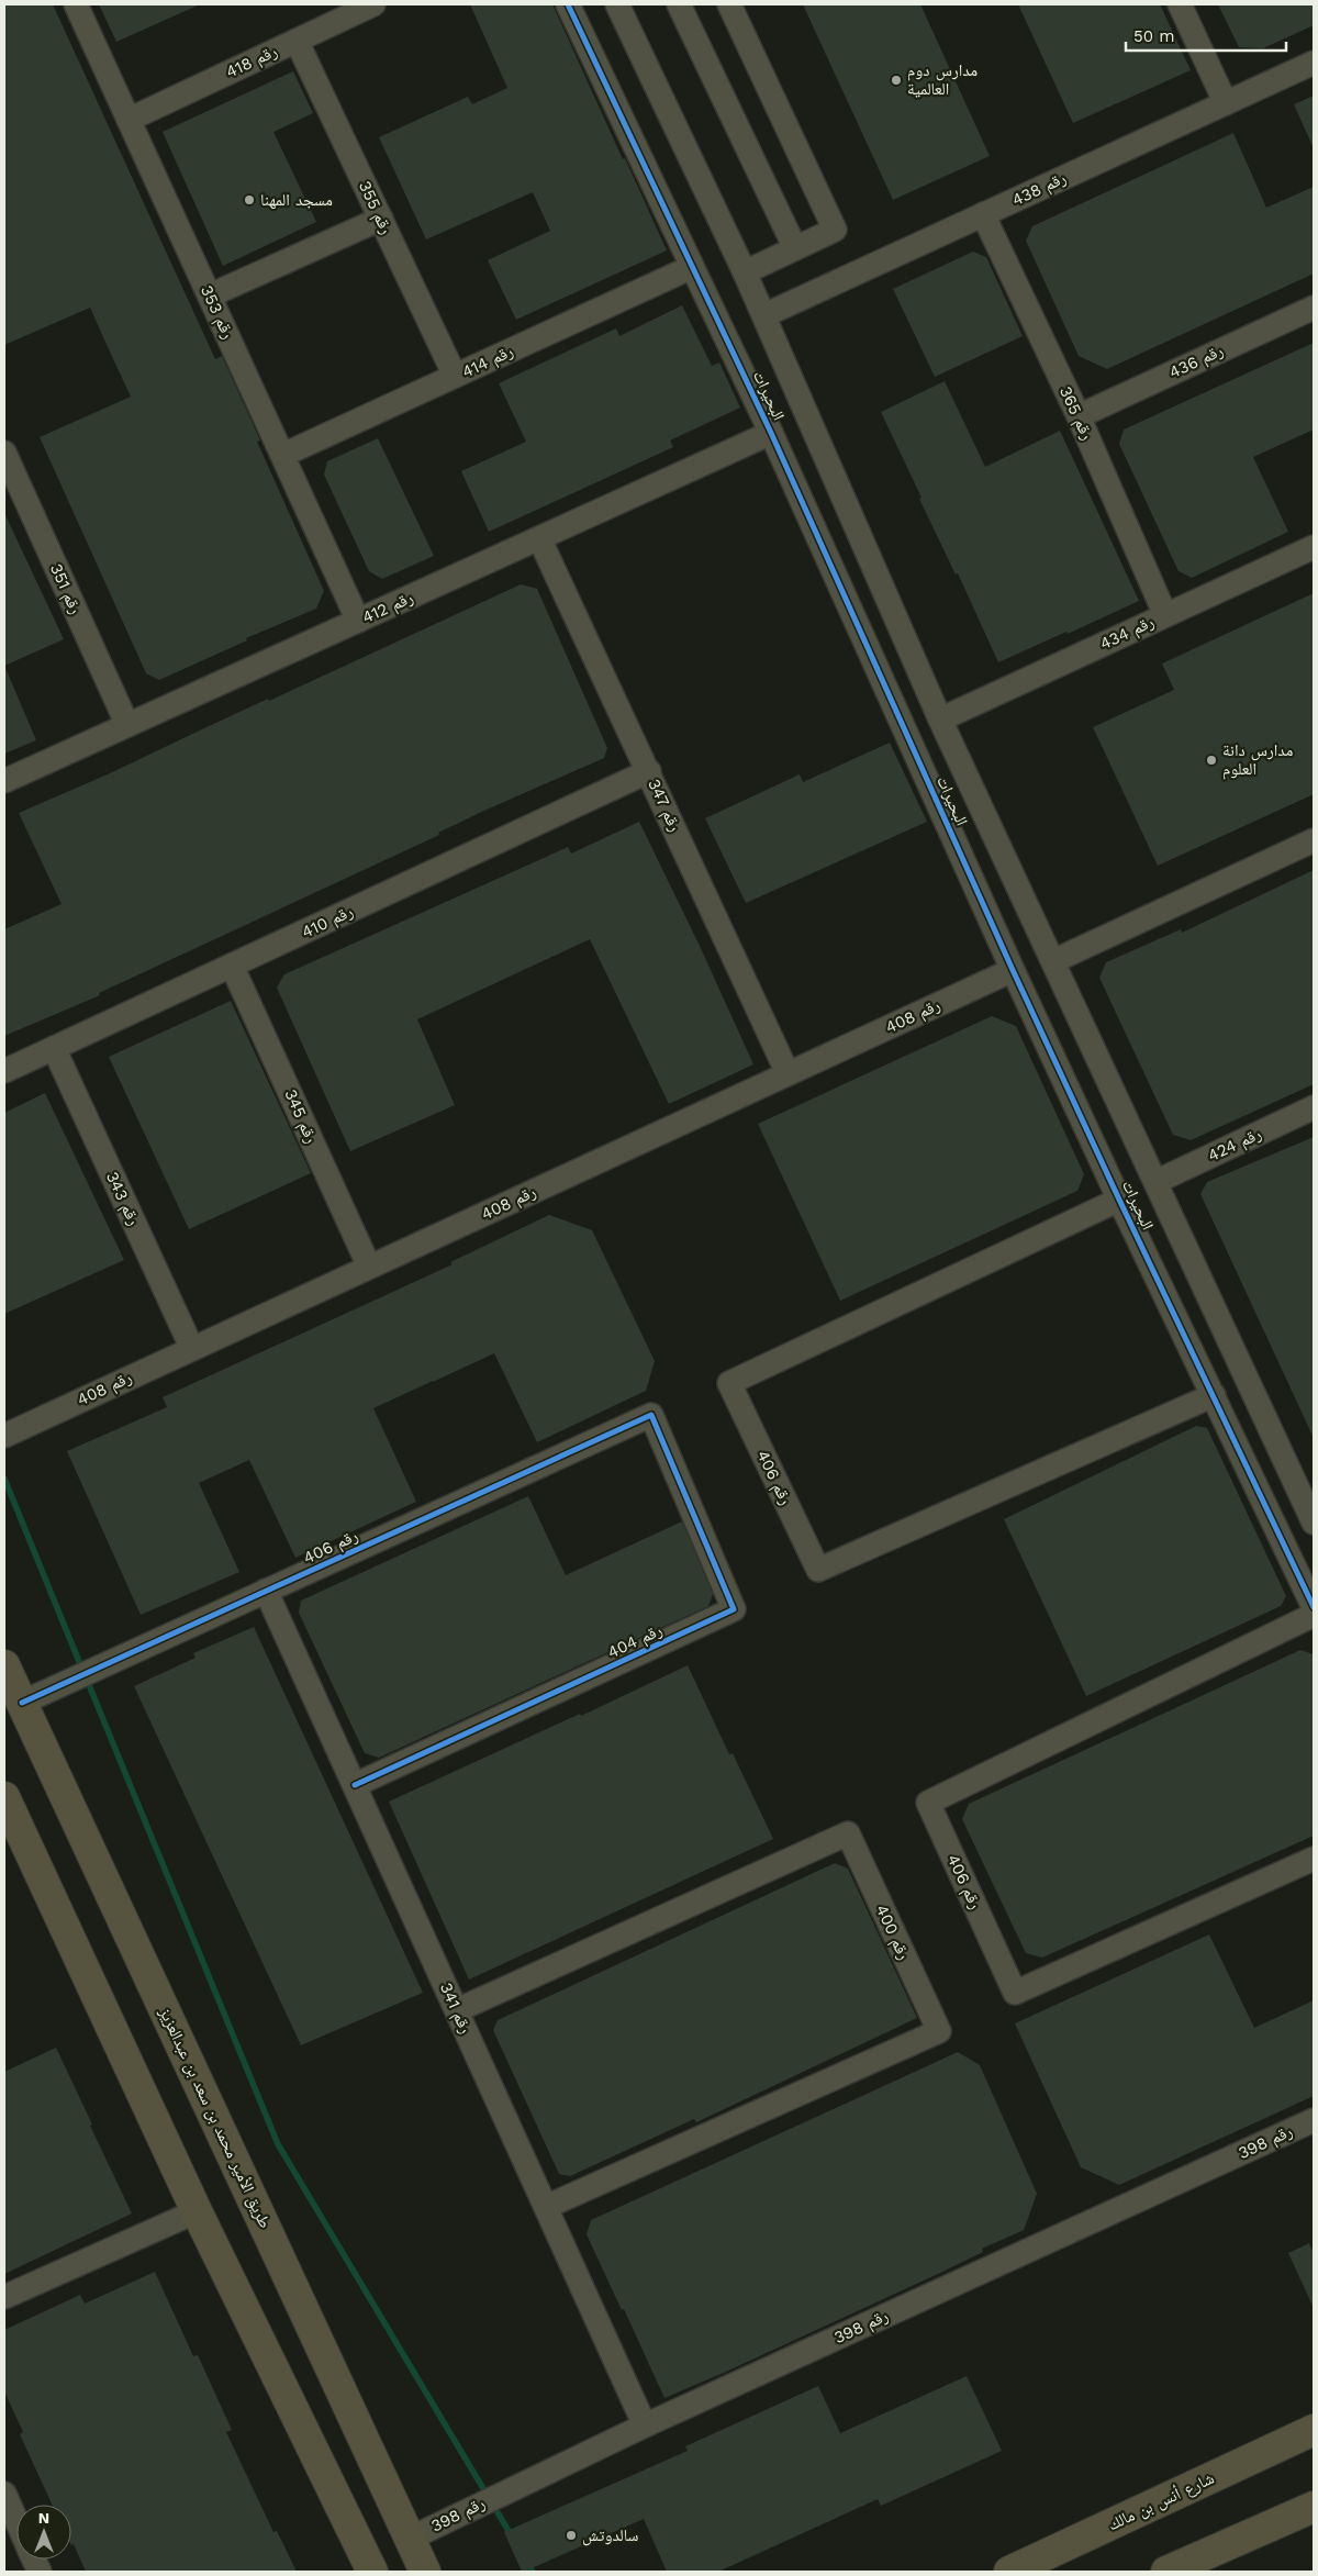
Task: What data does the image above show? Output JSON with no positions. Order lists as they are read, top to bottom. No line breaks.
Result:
{"streets":{"main road":["طريق الأمير محمد بن سعد بن عبدالعزيز","شارع أنس بن مالك"],"street":["رقم 418","رقم 438","رقم 355","رقم 353","رقم 414","رقم 436","البحيرات","رقم 365","رقم 351","رقم 412","رقم 434","رقم 347","رقم 410","رقم 408","رقم 345","رقم 424","رقم 343","رقم 406","رقم 404","رقم 400","رقم 341","رقم 398"]},"crossings":[["رقم 418","رقم 355"],["رقم 418","رقم 353"],["رقم 438","البحيرات"],["رقم 438","رقم 365"],["رقم 355","رقم 414"],["رقم 353","رقم 414"],["رقم 353","رقم 412"],["رقم 414","البحيرات"],["رقم 436","رقم 365"],["البحيرات","رقم 412"],["البحيرات","رقم 434"],["البحيرات","رقم 408"],["البحيرات","رقم 424"],["البحيرات","رقم 406"],["رقم 365","رقم 434"],["رقم 351","رقم 412"],["رقم 412","رقم 347"],["رقم 347","رقم 410"],["رقم 347","رقم 408"],["رقم 410","رقم 345"],["رقم 410","رقم 343"],["رقم 408","رقم 345"],["رقم 408","رقم 343"],["رقم 406","رقم 404"],["رقم 406","رقم 341"],["رقم 406","طريق الأمير محمد بن سعد بن عبدالعزيز"],["رقم 404","رقم 341"],["رقم 400","رقم 341"],["رقم 341","رقم 398"],["طريق الأمير محمد بن سعد بن عبدالعزيز","رقم 398"]],"places":["مدارس دوم العالمية","مسجد المهنا","مدارس دانة العلوم","سالدوتش"],"scale_bar":"50 m","north":"top"}
